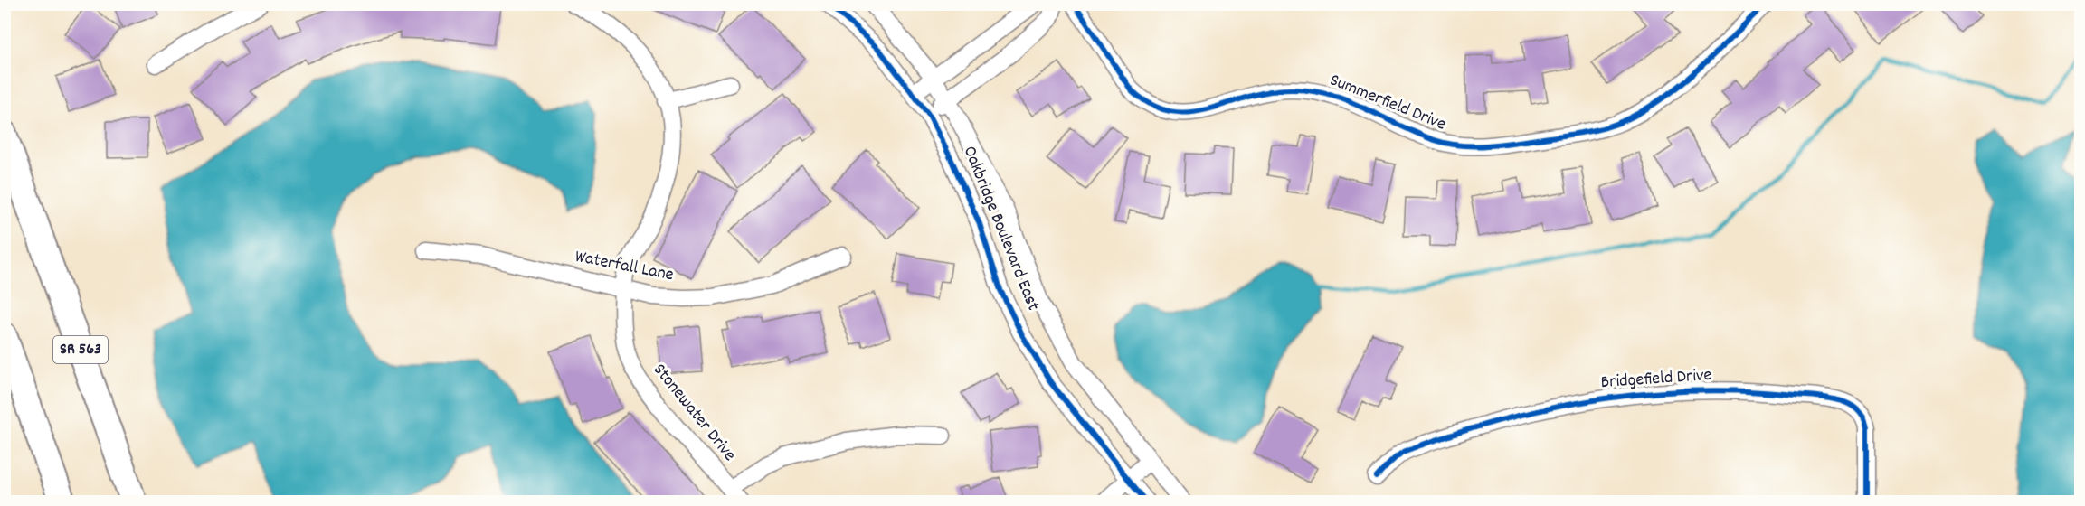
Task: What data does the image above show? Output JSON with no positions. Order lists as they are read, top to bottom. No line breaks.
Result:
{"streets":{"main road":["SR 563"],"street":["Summerfield Drive","Oakbridge Boulevard East","Waterfall Lane","Bridgefield Drive","Stonewater Drive"]},"crossings":[["Waterfall Lane","Stonewater Drive"]]}
